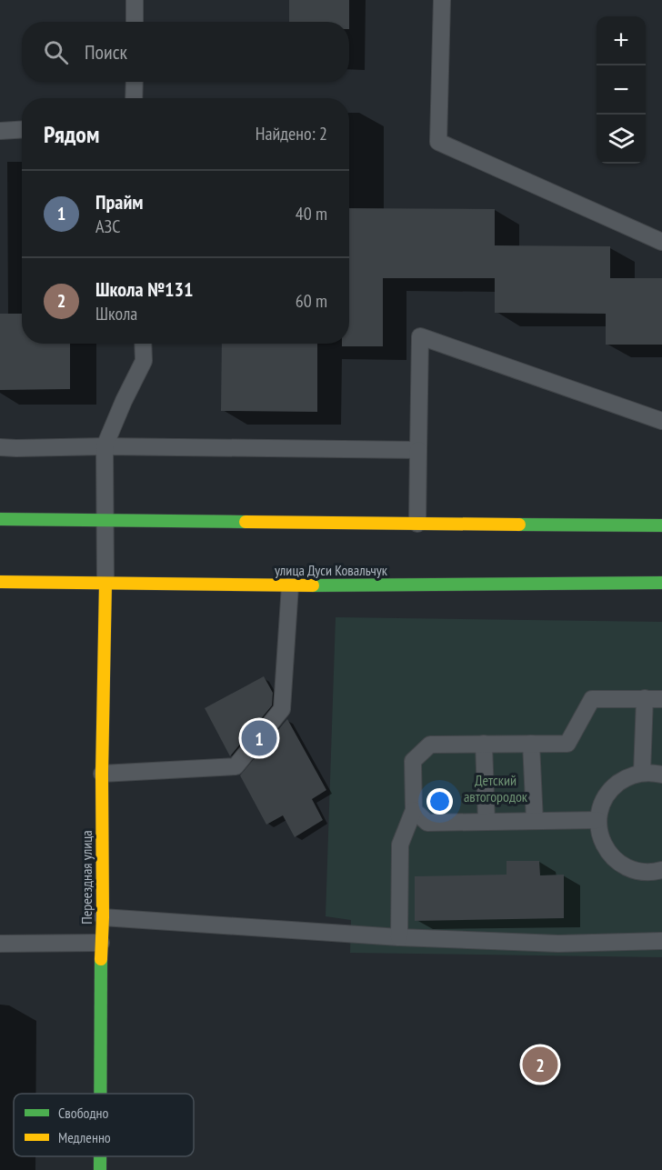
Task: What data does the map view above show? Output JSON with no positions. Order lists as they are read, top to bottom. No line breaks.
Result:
{"streets":{"main road":["улица Дуси Ковальчук","Переездная улица"]},"crossings":[["улица Дуси Ковальчук","Переездная улица"]],"parks":["Детский автогородок"],"legend":["Свободно","Медленно"],"page":{"map_buttons":["+","−"],"search":"Поиск","heading":["Рядом","Найдено: 2"],"list":[{"mark":"1","name":"Прайм","note":"АЗС","value":"40 m"},{"mark":"2","name":"Школа №131","note":"Школа","value":"60 m"}],"pins":["1","2"]}}
